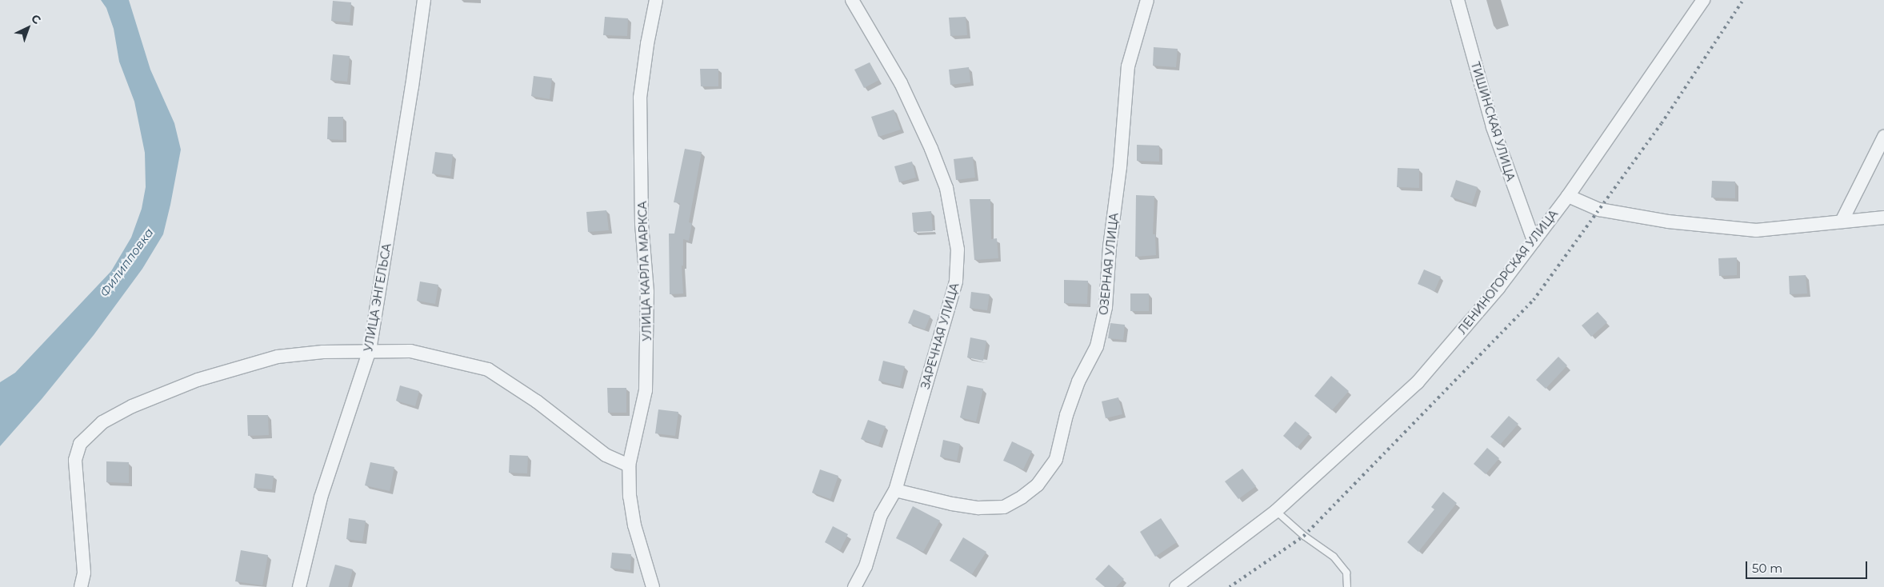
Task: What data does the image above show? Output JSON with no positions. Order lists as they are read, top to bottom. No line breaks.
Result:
{"streets":{"street":["ТИШИНСКАЯ УЛИЦА","ОЗЕРНАЯ УЛИЦА","УЛИЦА КАРЛА МАРКСА","ЛЕНИНОГОРСКАЯ УЛИЦА","УЛИЦА ЭНГЕЛЬСА","ЗАРЕЧНАЯ УЛИЦА"]},"crossings":[["ТИШИНСКАЯ УЛИЦА","ЛЕНИНОГОРСКАЯ УЛИЦА"],["ОЗЕРНАЯ УЛИЦА","ЗАРЕЧНАЯ УЛИЦА"]],"water":["Филипповка"],"scale_bar":"50 m","north":"top right"}
